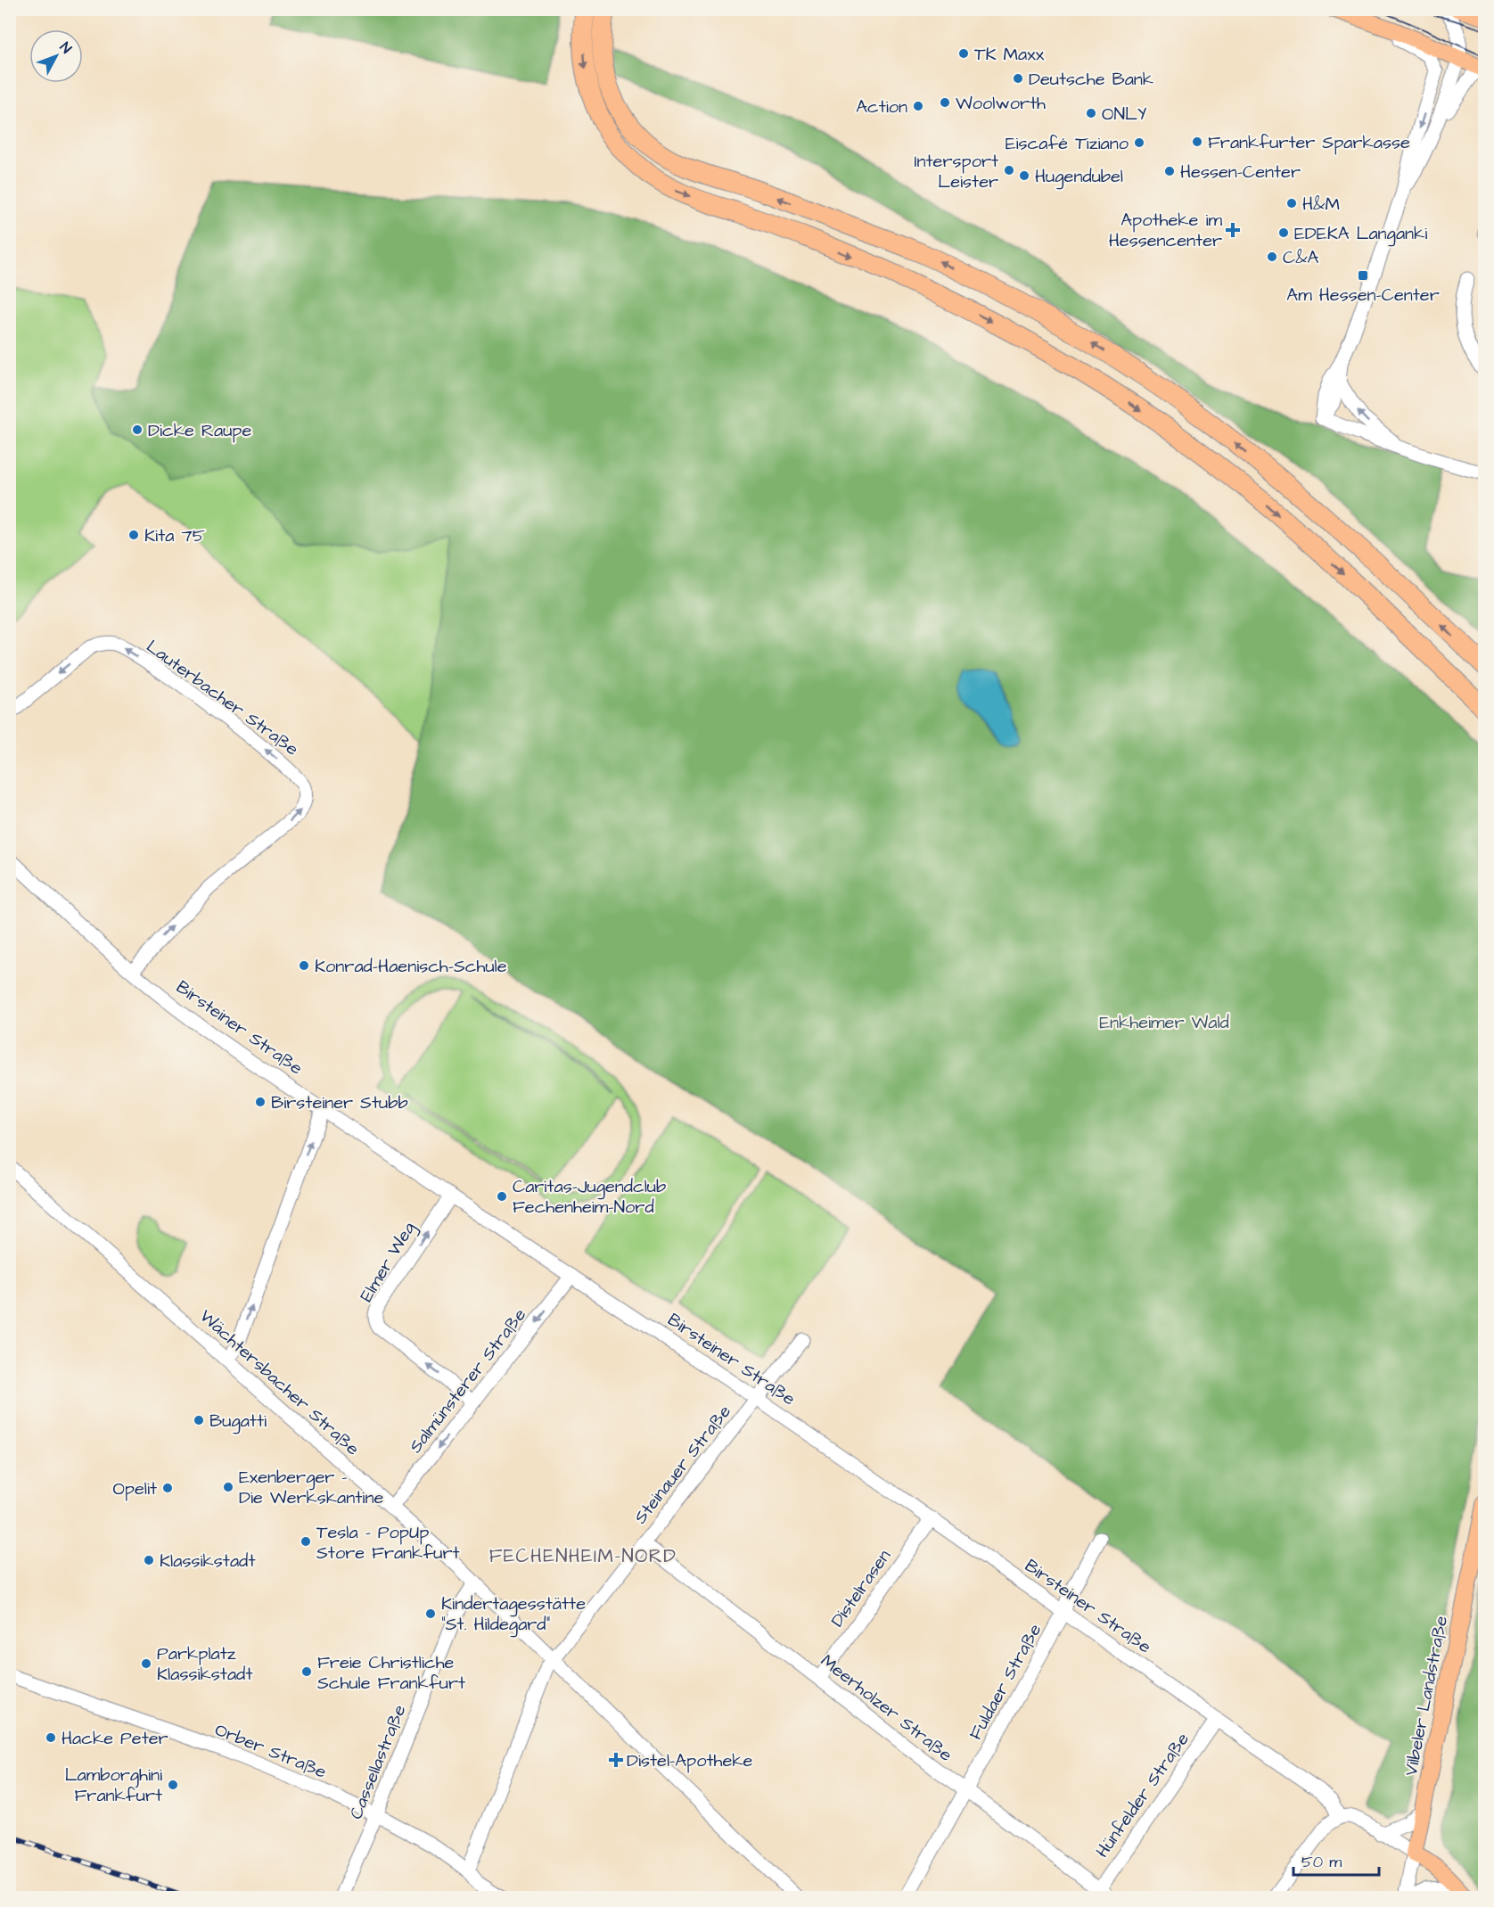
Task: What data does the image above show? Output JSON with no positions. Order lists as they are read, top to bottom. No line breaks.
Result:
{"streets":{"main road":["Vilbeler Landstraße"],"street":["Lauterbacher Straße","Birsteiner Straße","Elmer Weg","Salmünsterer Straße","Wächtersbacher Straße","Steinauer Straße","Distelrasen","Fuldaer Straße","Meerholzer Straße","Orber Straße","Cassellastraße","Hünfelder Straße"]},"crossings":[["Lauterbacher Straße","Birsteiner Straße"],["Birsteiner Straße","Elmer Weg"],["Birsteiner Straße","Salmünsterer Straße"],["Birsteiner Straße","Steinauer Straße"],["Birsteiner Straße","Distelrasen"],["Birsteiner Straße","Fuldaer Straße"],["Birsteiner Straße","Hünfelder Straße"],["Elmer Weg","Salmünsterer Straße"],["Salmünsterer Straße","Wächtersbacher Straße"],["Wächtersbacher Straße","Steinauer Straße"],["Wächtersbacher Straße","Cassellastraße"],["Steinauer Straße","Meerholzer Straße"],["Steinauer Straße","Orber Straße"],["Distelrasen","Meerholzer Straße"],["Fuldaer Straße","Meerholzer Straße"],["Meerholzer Straße","Hünfelder Straße"],["Orber Straße","Cassellastraße"]],"one_way":["Salmünsterer Straße"],"districts":["FECHENHEIM-NORD"],"parks":["Enkheimer Wald"],"places":{"other":["TK Maxx","Deutsche Bank","Woolworth","Action","ONLY","Frankfurter Sparkasse","Eiscafé Tiziano","Intersport Leister","Hessen-Center","Hugendubel","H&M","EDEKA Langanki","C&A","Dicke Raupe","Kita 75","Konrad-Haenisch-Schule","Birsteiner Stubb","Caritas-Jugendclub Fechenheim-Nord","Bugatti","Exenberger - Die Werkskantine","Opelit","Tesla - PopUp Store Frankfurt","Klassikstadt","Kindertagesstätte \"St. Hildegard\"","Parkplatz Klassikstadt","Freie Christliche Schule Frankfurt","Hacke Peter","Lamborghini Frankfurt"],"health":["Apotheke im Hessencenter","Distel-Apotheke"],"transit":["Am Hessen-Center"]},"scale_bar":"50 m","north":"top right"}
